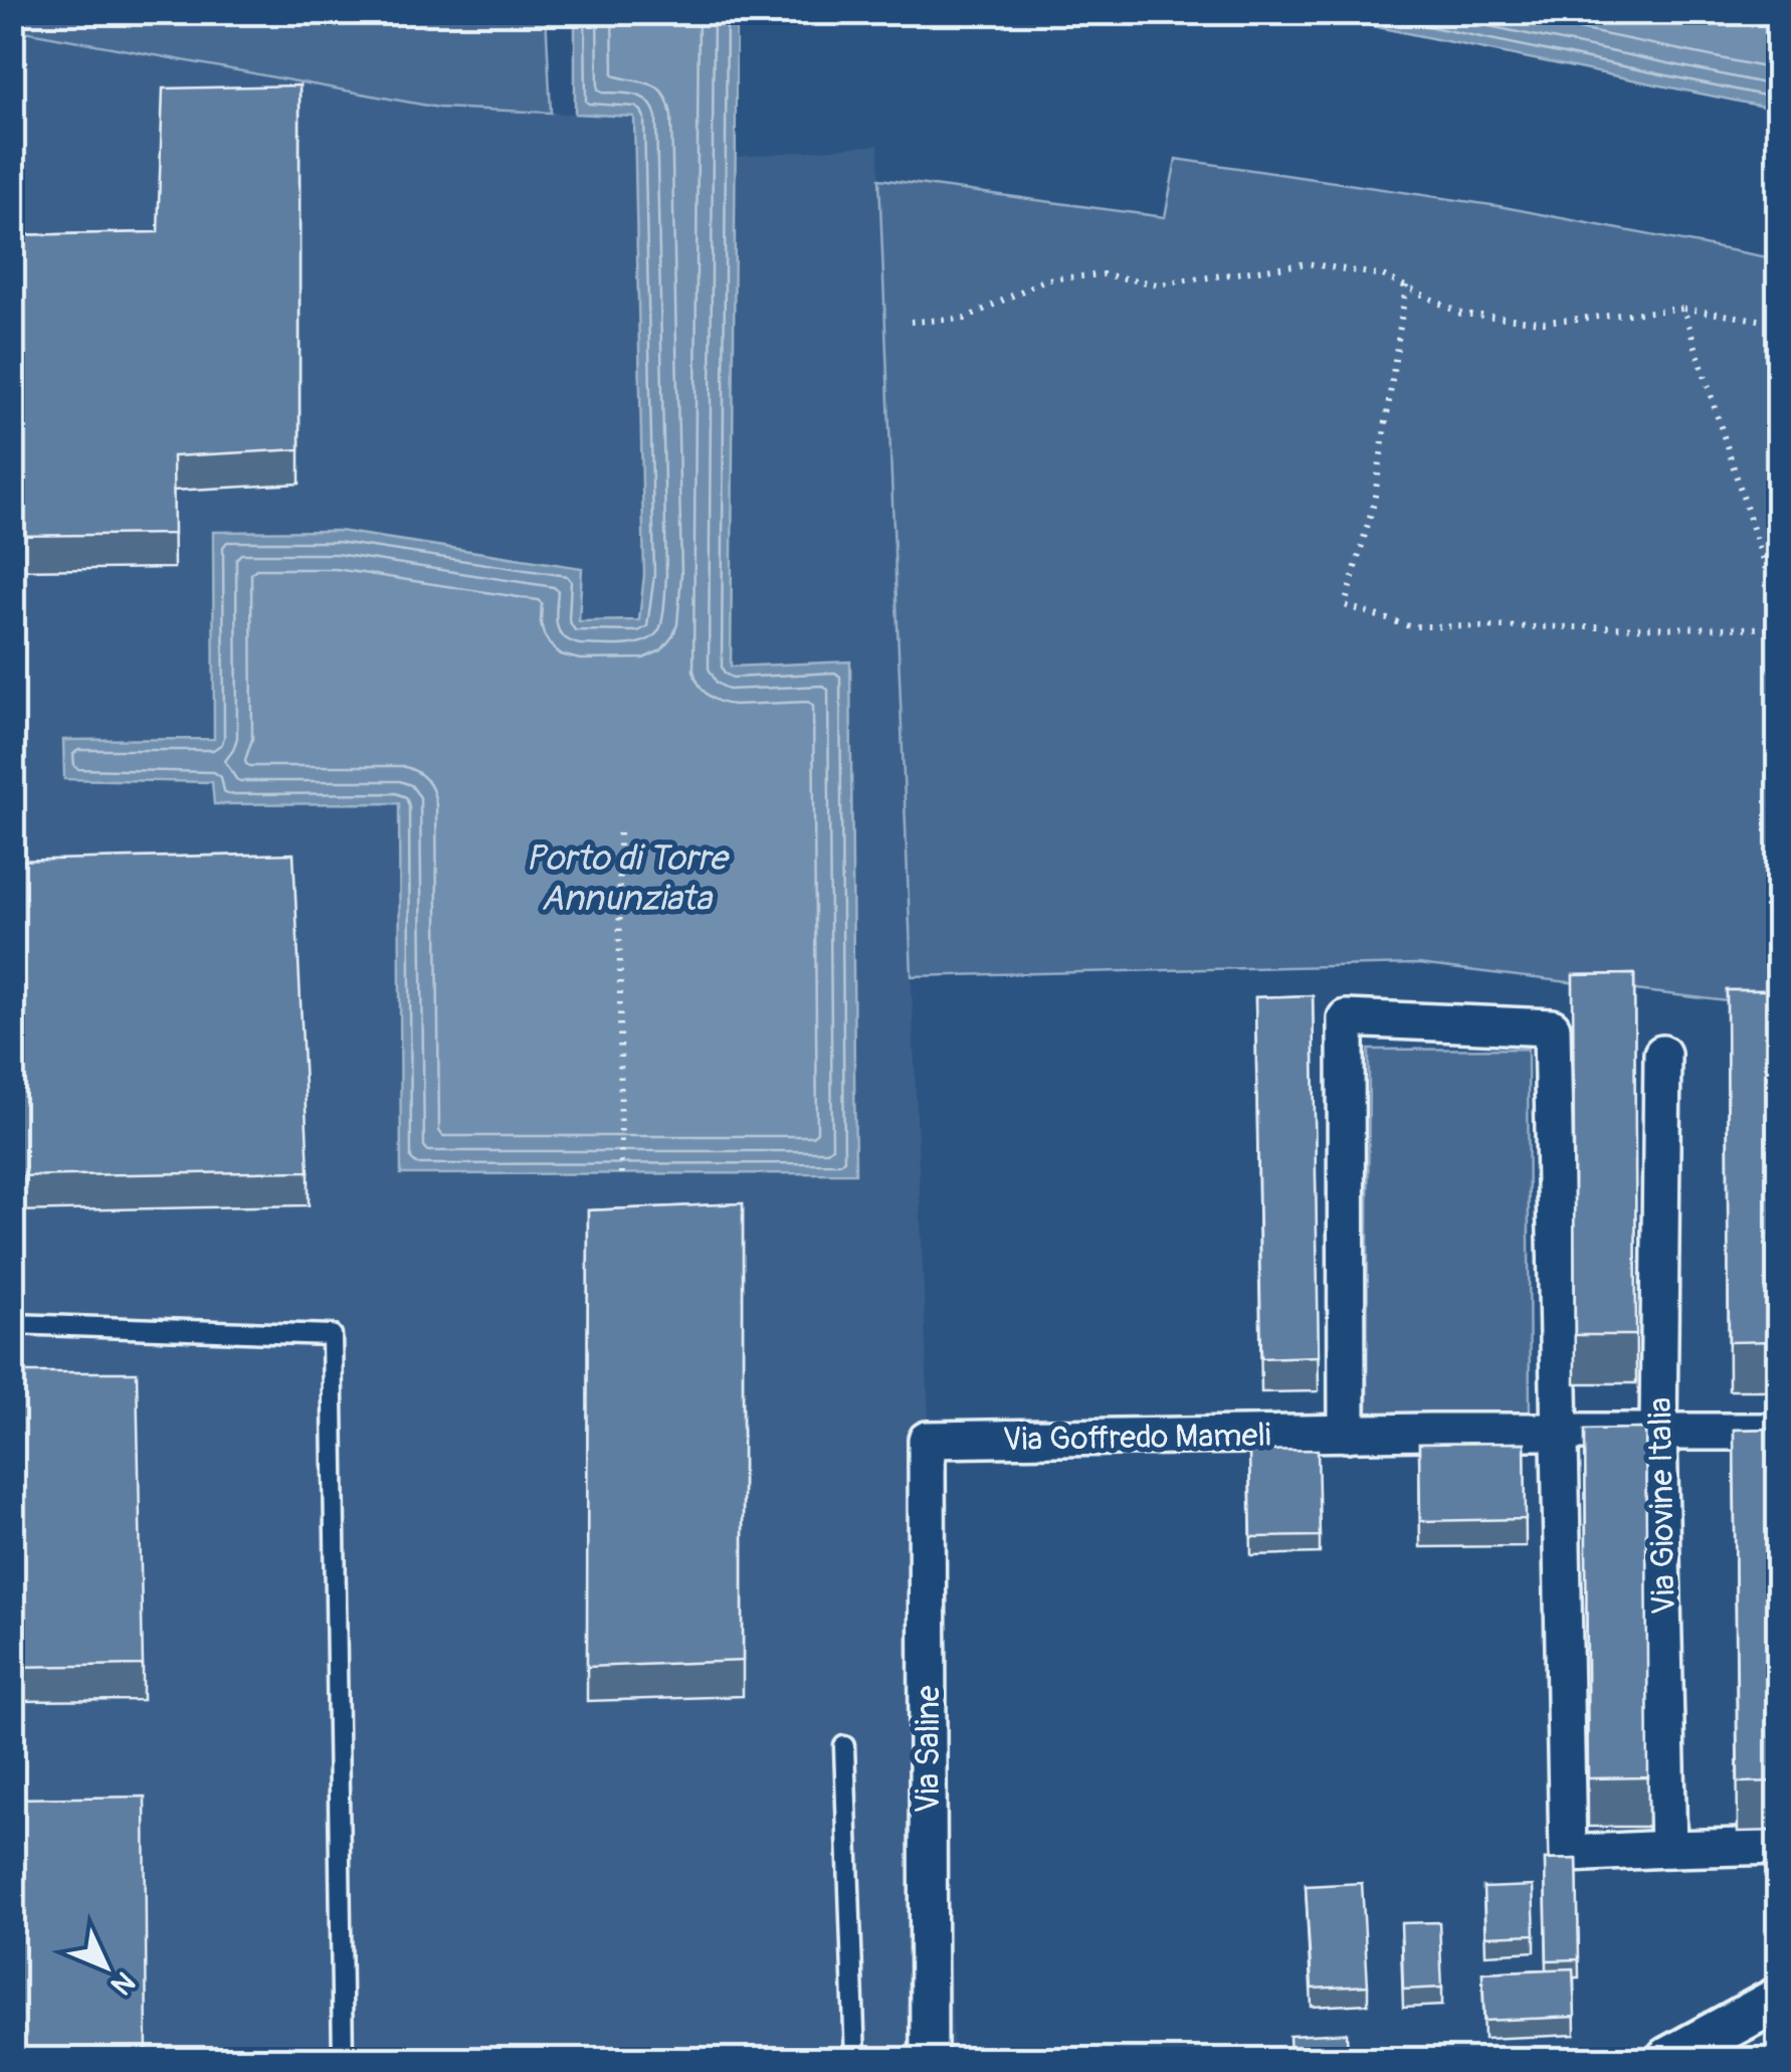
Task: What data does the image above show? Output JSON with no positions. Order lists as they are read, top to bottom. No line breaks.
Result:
{"streets":{"street":["Via Goffredo Mameli","Via Giovine Italia","Via Saline"]},"crossings":[["Via Goffredo Mameli","Via Giovine Italia"],["Via Goffredo Mameli","Via Saline"]],"water":["Porto di Torre Annunziata"],"north":"bottom right"}
